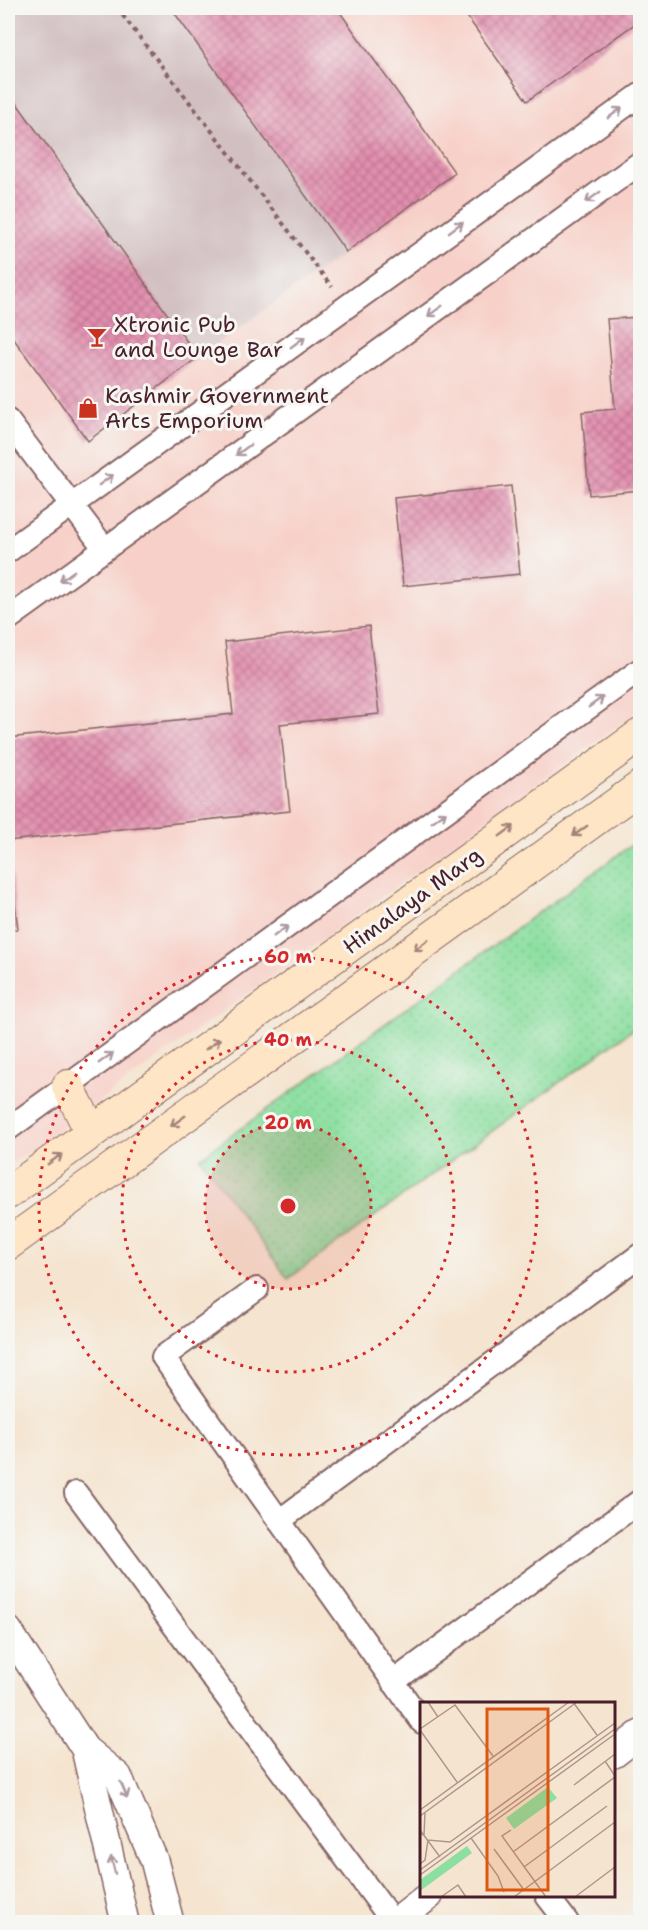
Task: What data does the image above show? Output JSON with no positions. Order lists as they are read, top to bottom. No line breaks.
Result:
{"streets":{"main road":["Himalaya Marg"]},"places":{"bar":["Xtronic Pub and Lounge Bar"],"shop":["Kashmir Government Arts Emporium"]},"rings":["60 m","40 m","20 m"]}
